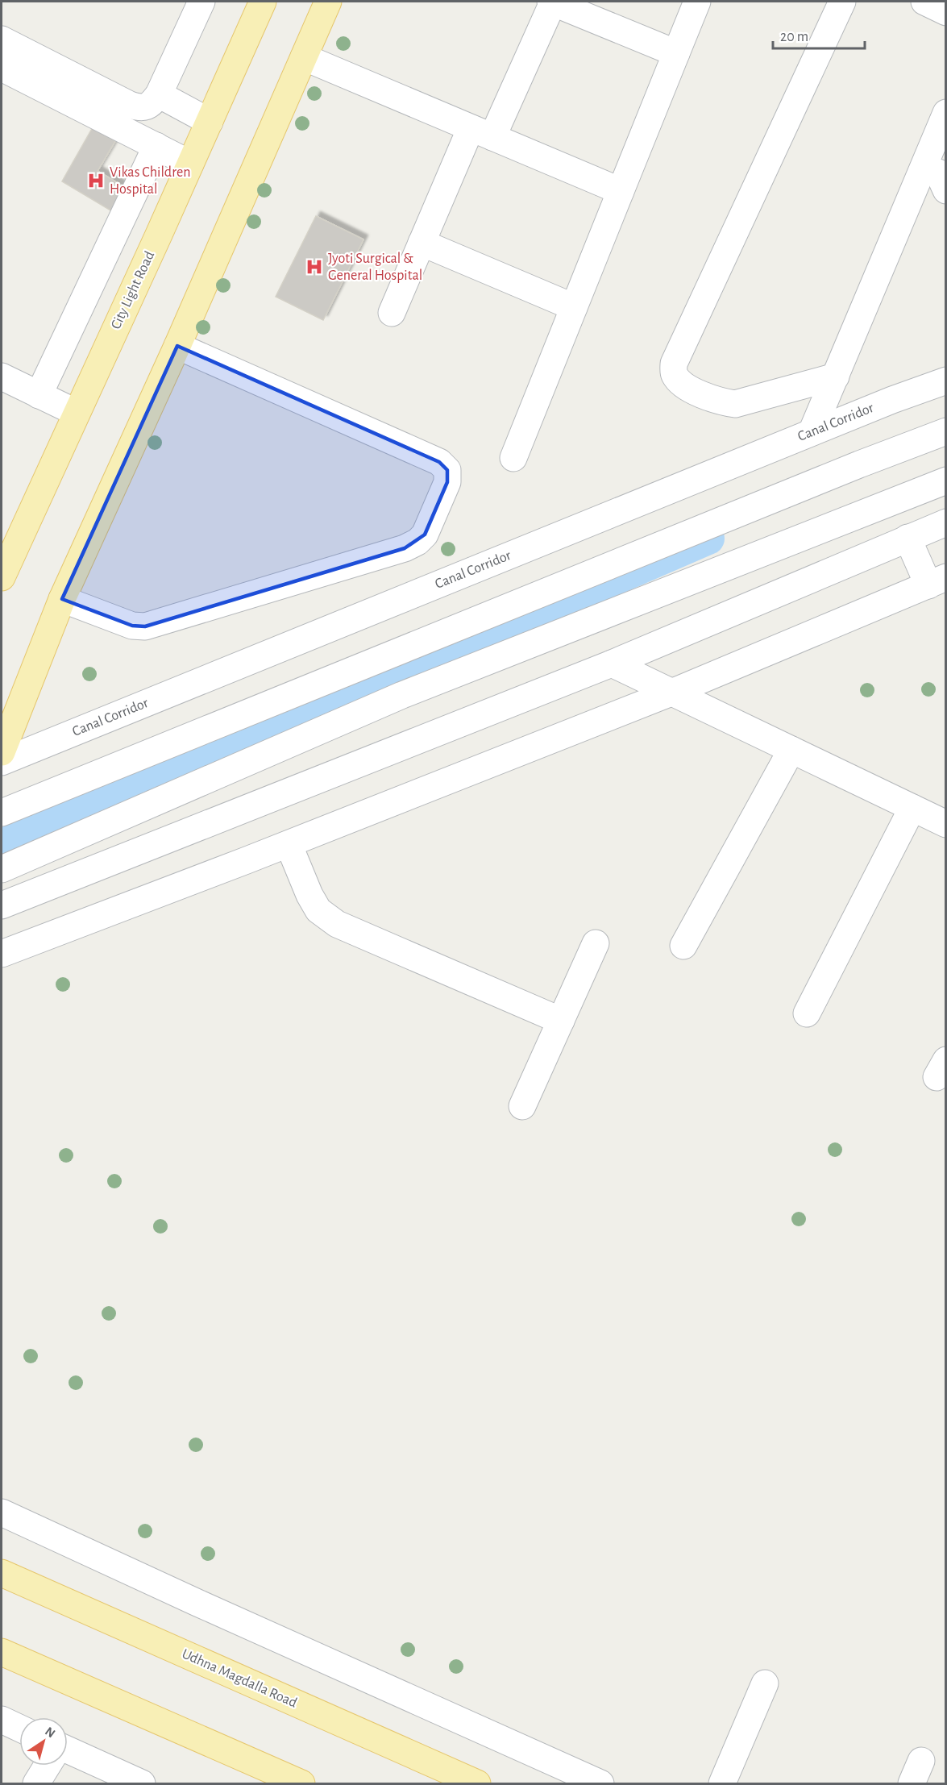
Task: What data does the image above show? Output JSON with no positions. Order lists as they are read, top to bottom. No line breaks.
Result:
{"streets":{"main road":["City Light Road","Udhna Magdalla Road"],"street":["Canal Corridor"]},"places":{"hospital":["Vikas Children Hospital","Jyoti Surgical & General Hospital"]},"scale_bar":"20 m","north":"top right"}
